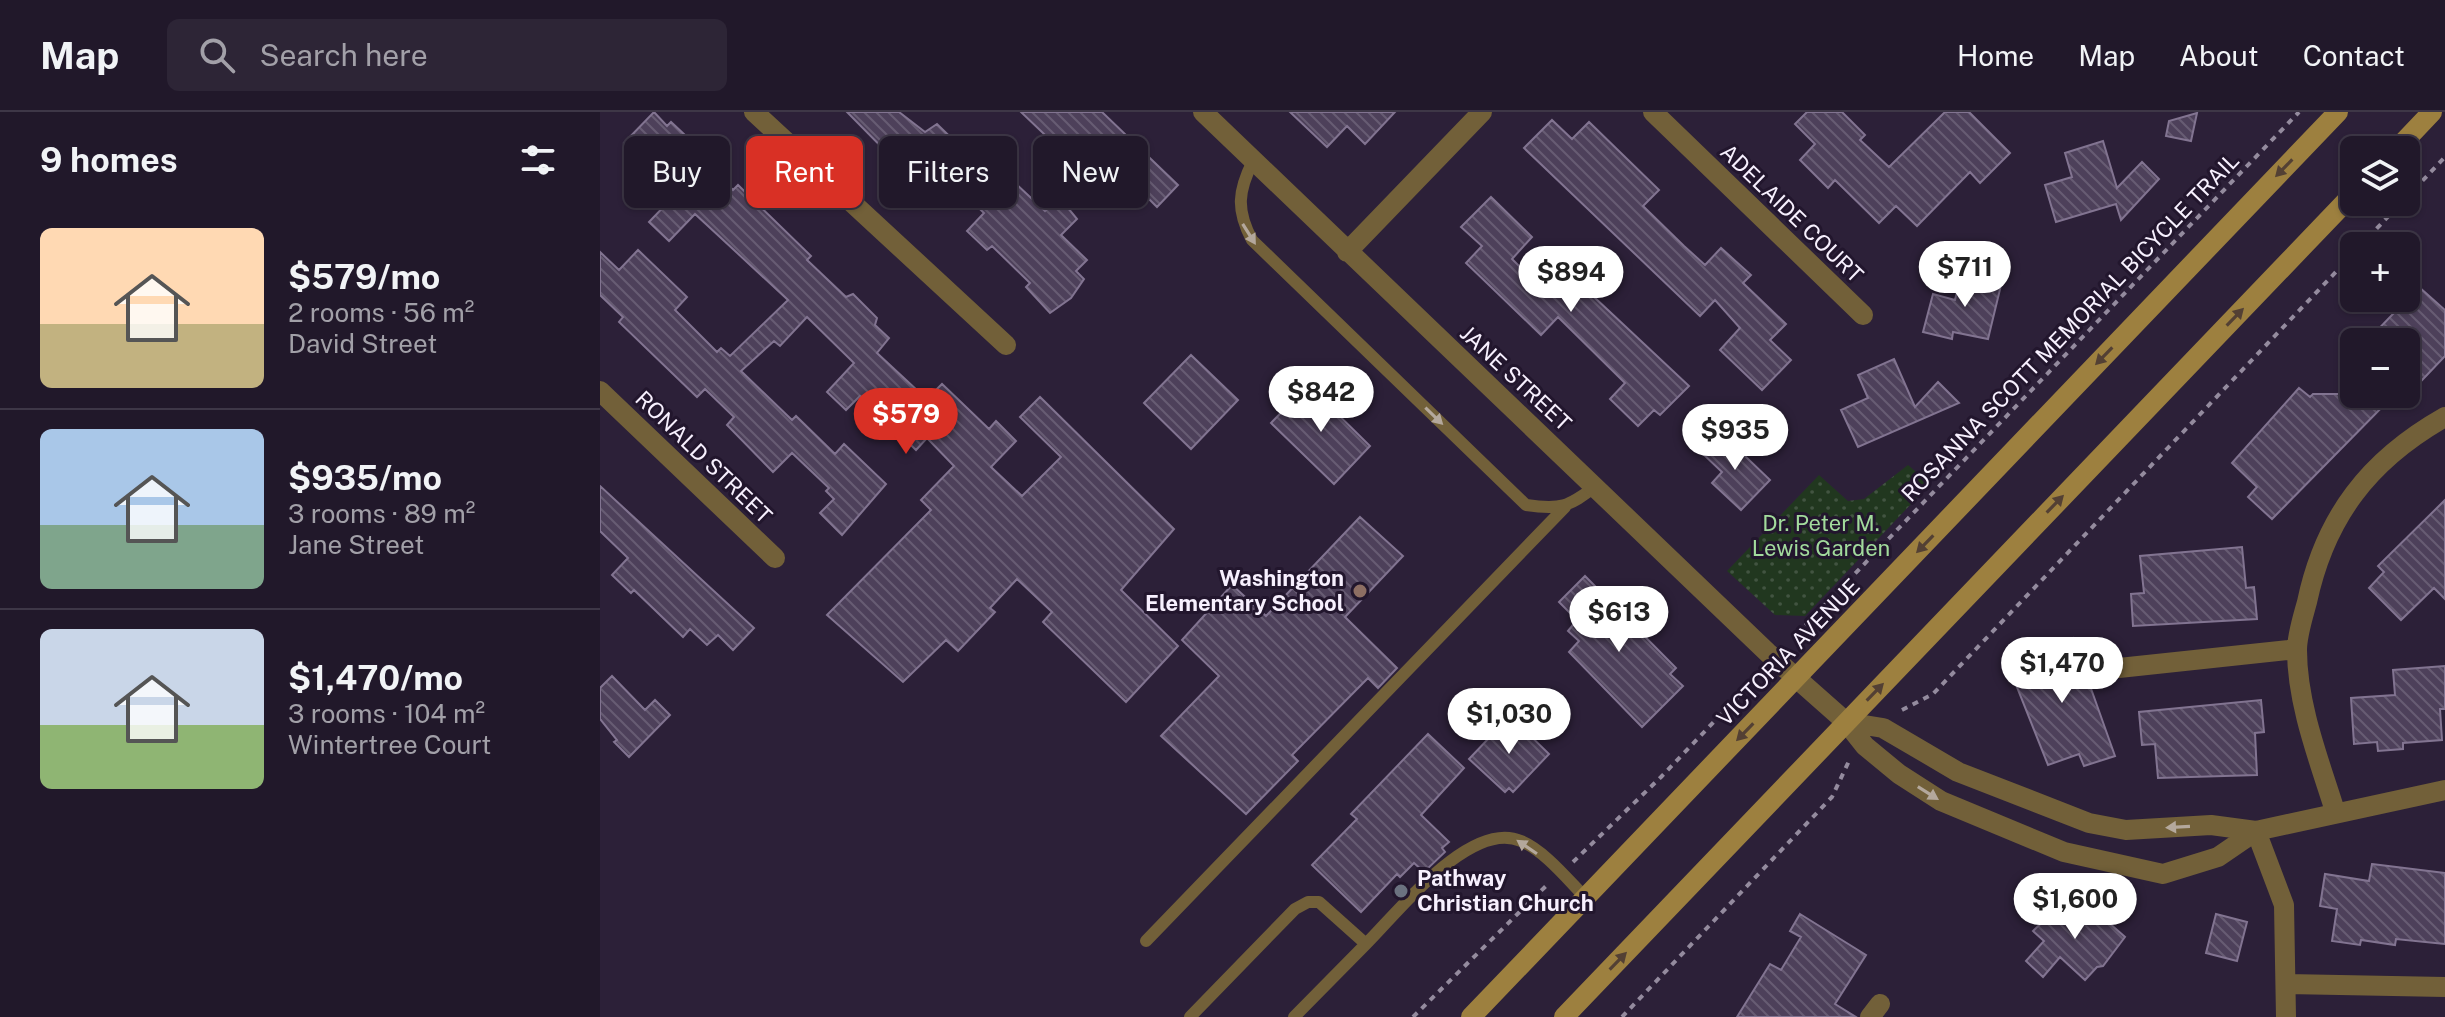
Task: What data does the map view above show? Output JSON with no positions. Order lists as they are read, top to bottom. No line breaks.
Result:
{"streets":{"main road":["VICTORIA AVENUE"],"street":["ADELAIDE COURT","JANE STREET","RONALD STREET"],"path":["ROSANNA SCOTT MEMORIAL BICYCLE TRAIL"]},"crossings":[["JANE STREET","VICTORIA AVENUE"]],"parks":["Dr. Peter M. Lewis Garden"],"places":["Washington Elementary School","Pathway Christian Church"],"page":{"header":"Map","search":"Search here","nav":["Home","Map","About","Contact"],"heading":"9 homes","map_buttons":["+","−"],"chip":["Buy","Rent","Filters","New"],"list":[{"name":"$579/mo","note":"2 rooms · 56 m² · David Street"},{"name":"$935/mo","note":"3 rooms · 89 m² · Jane Street"},{"name":"$1,470/mo","note":"3 rooms · 104 m² · Wintertree Court"}],"price":["$711","$894","$842","$579","$935","$613","$1,470","$1,030","$1,600"]}}
